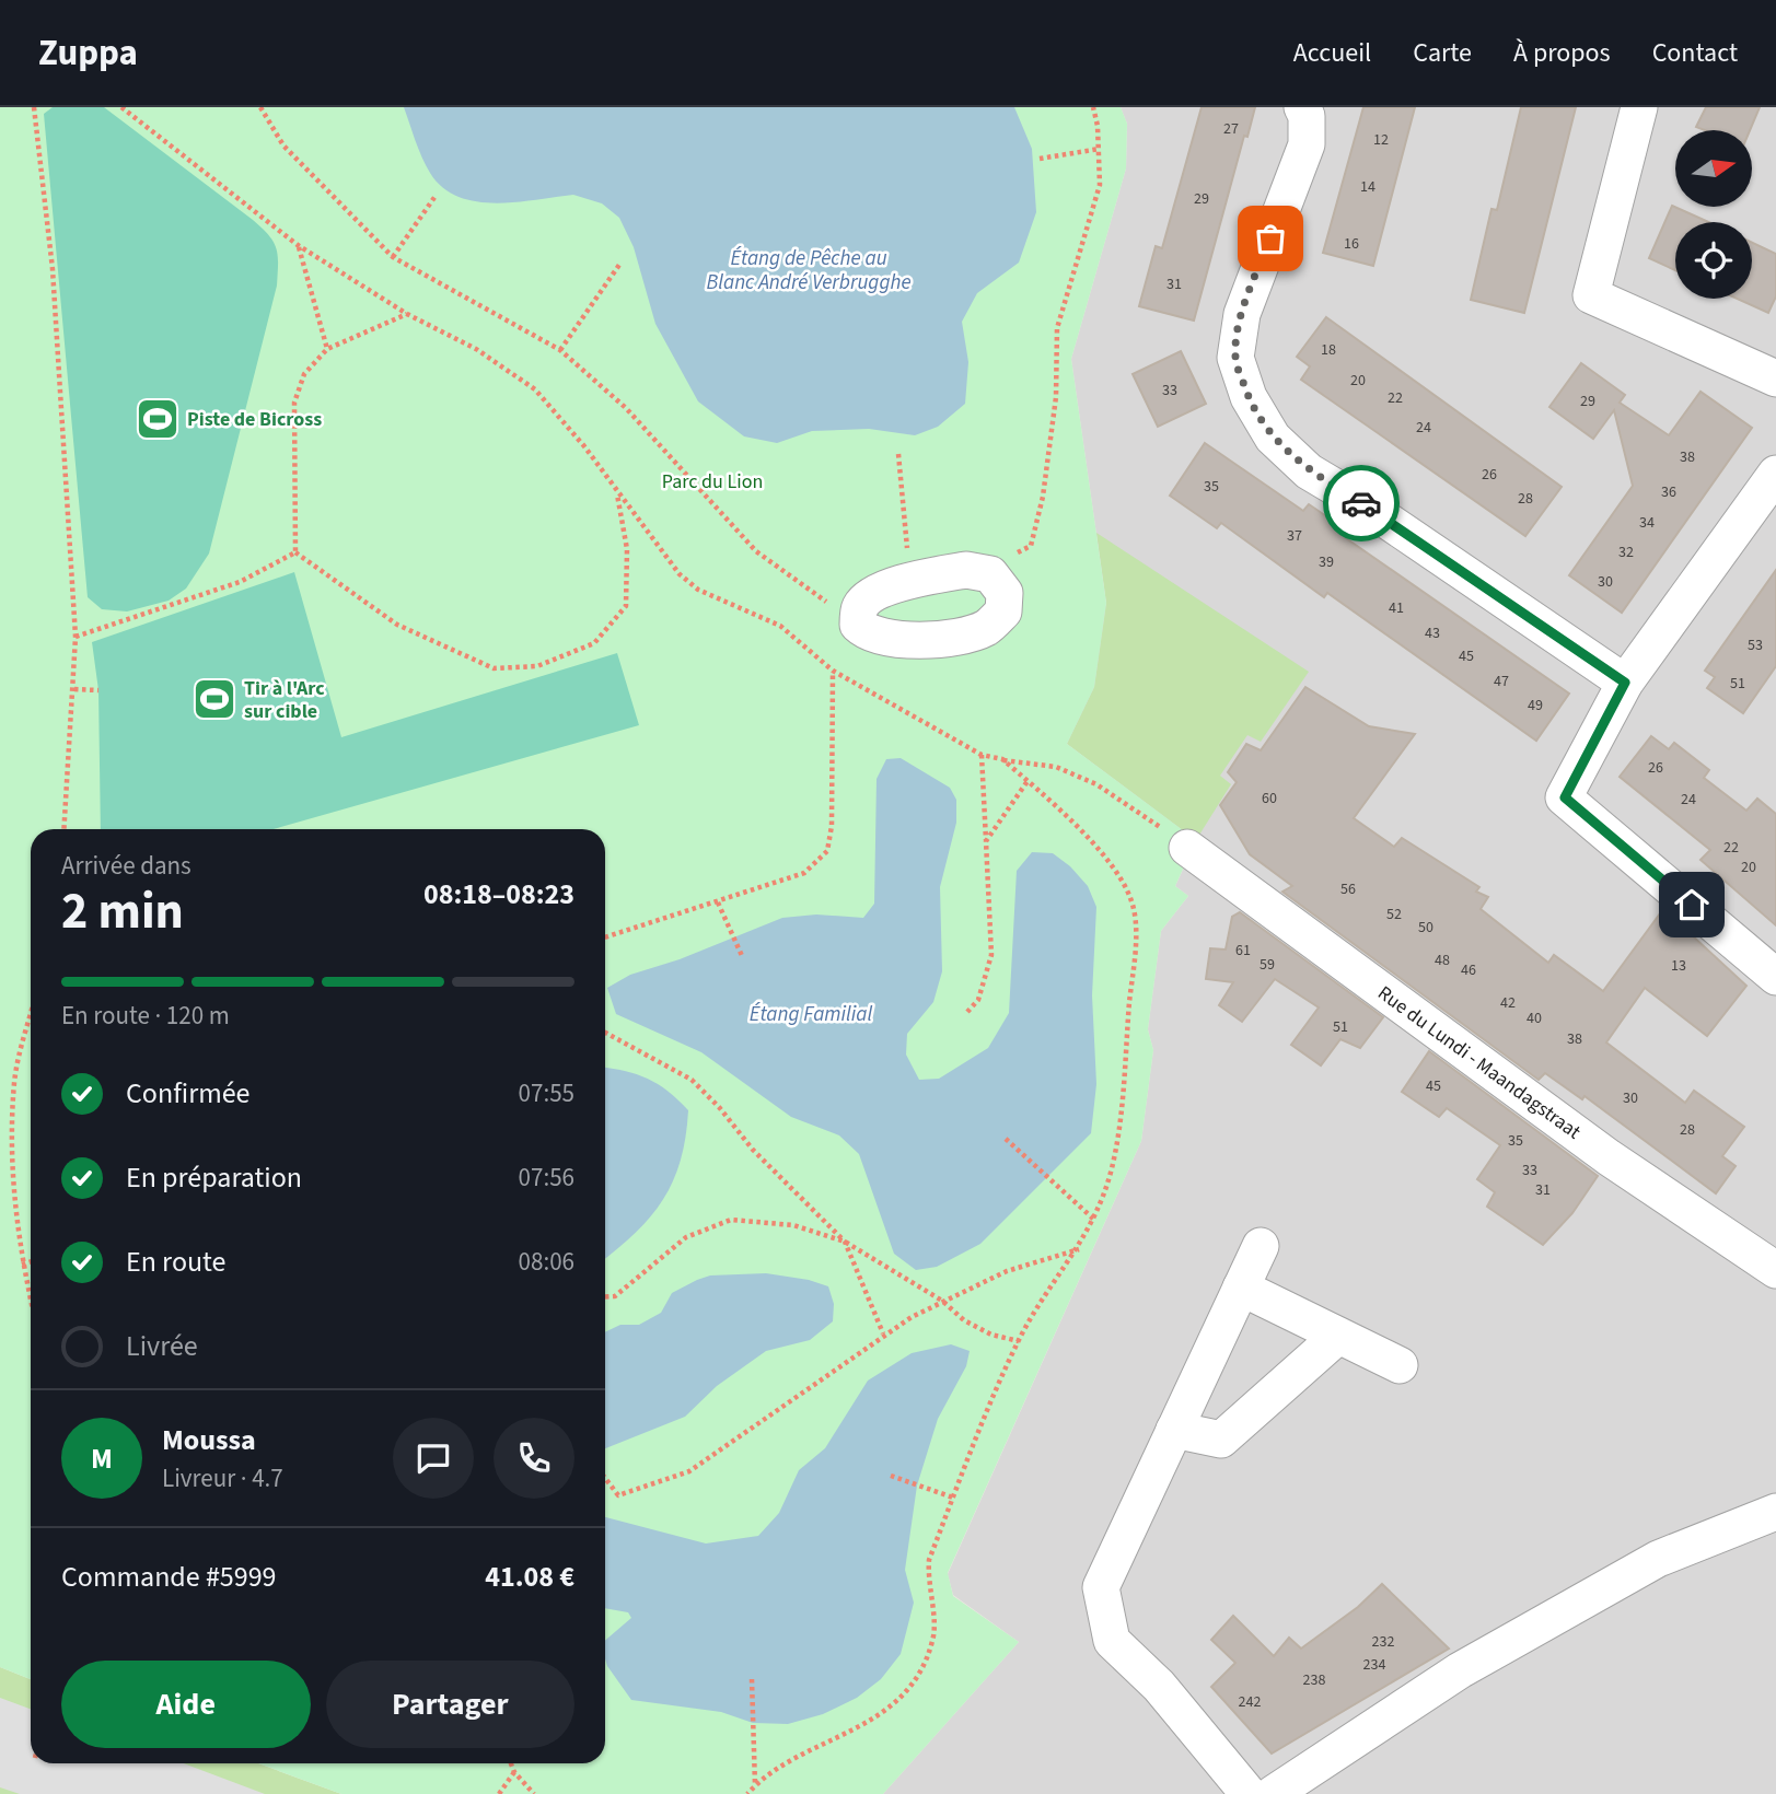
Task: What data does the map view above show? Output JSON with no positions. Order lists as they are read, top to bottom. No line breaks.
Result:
{"streets":{"street":["Rue du Lundi - Maandagstraat"]},"water":["Étang de Pêche au Blanc André Verbrugghe","Étang Familial"],"parks":["Parc du Lion"],"places":{"sports":["Piste de Bicross","Tir à l'Arc sur cible"]},"house_numbers":["27","12","14","29","16","31","18","20","33","22","29","24","38","26","35","36","28","34","37","32","39","30","41","43","53","45","47","51","49","26","60","24","22","20","56","52","50","61","48","59","13","46","42","40","51","38","45","30","28","35","33","31","232","234","238","242"],"north":"right","page":{"header":"Zuppa","nav":["Accueil","Carte","À propos","Contact"],"heading":["2 min","Arrivée dans","08:18–08:23"],"panel":["Moussa","Livreur · 4.7","Commande #5999","41.08 €"],"bar":"En route · 120 m","list":[["Confirmée","07:55"],["En préparation","07:56"],["En route","08:06"],"Livrée"],"round":"M","buttons":["Aide","Partager"]}}
